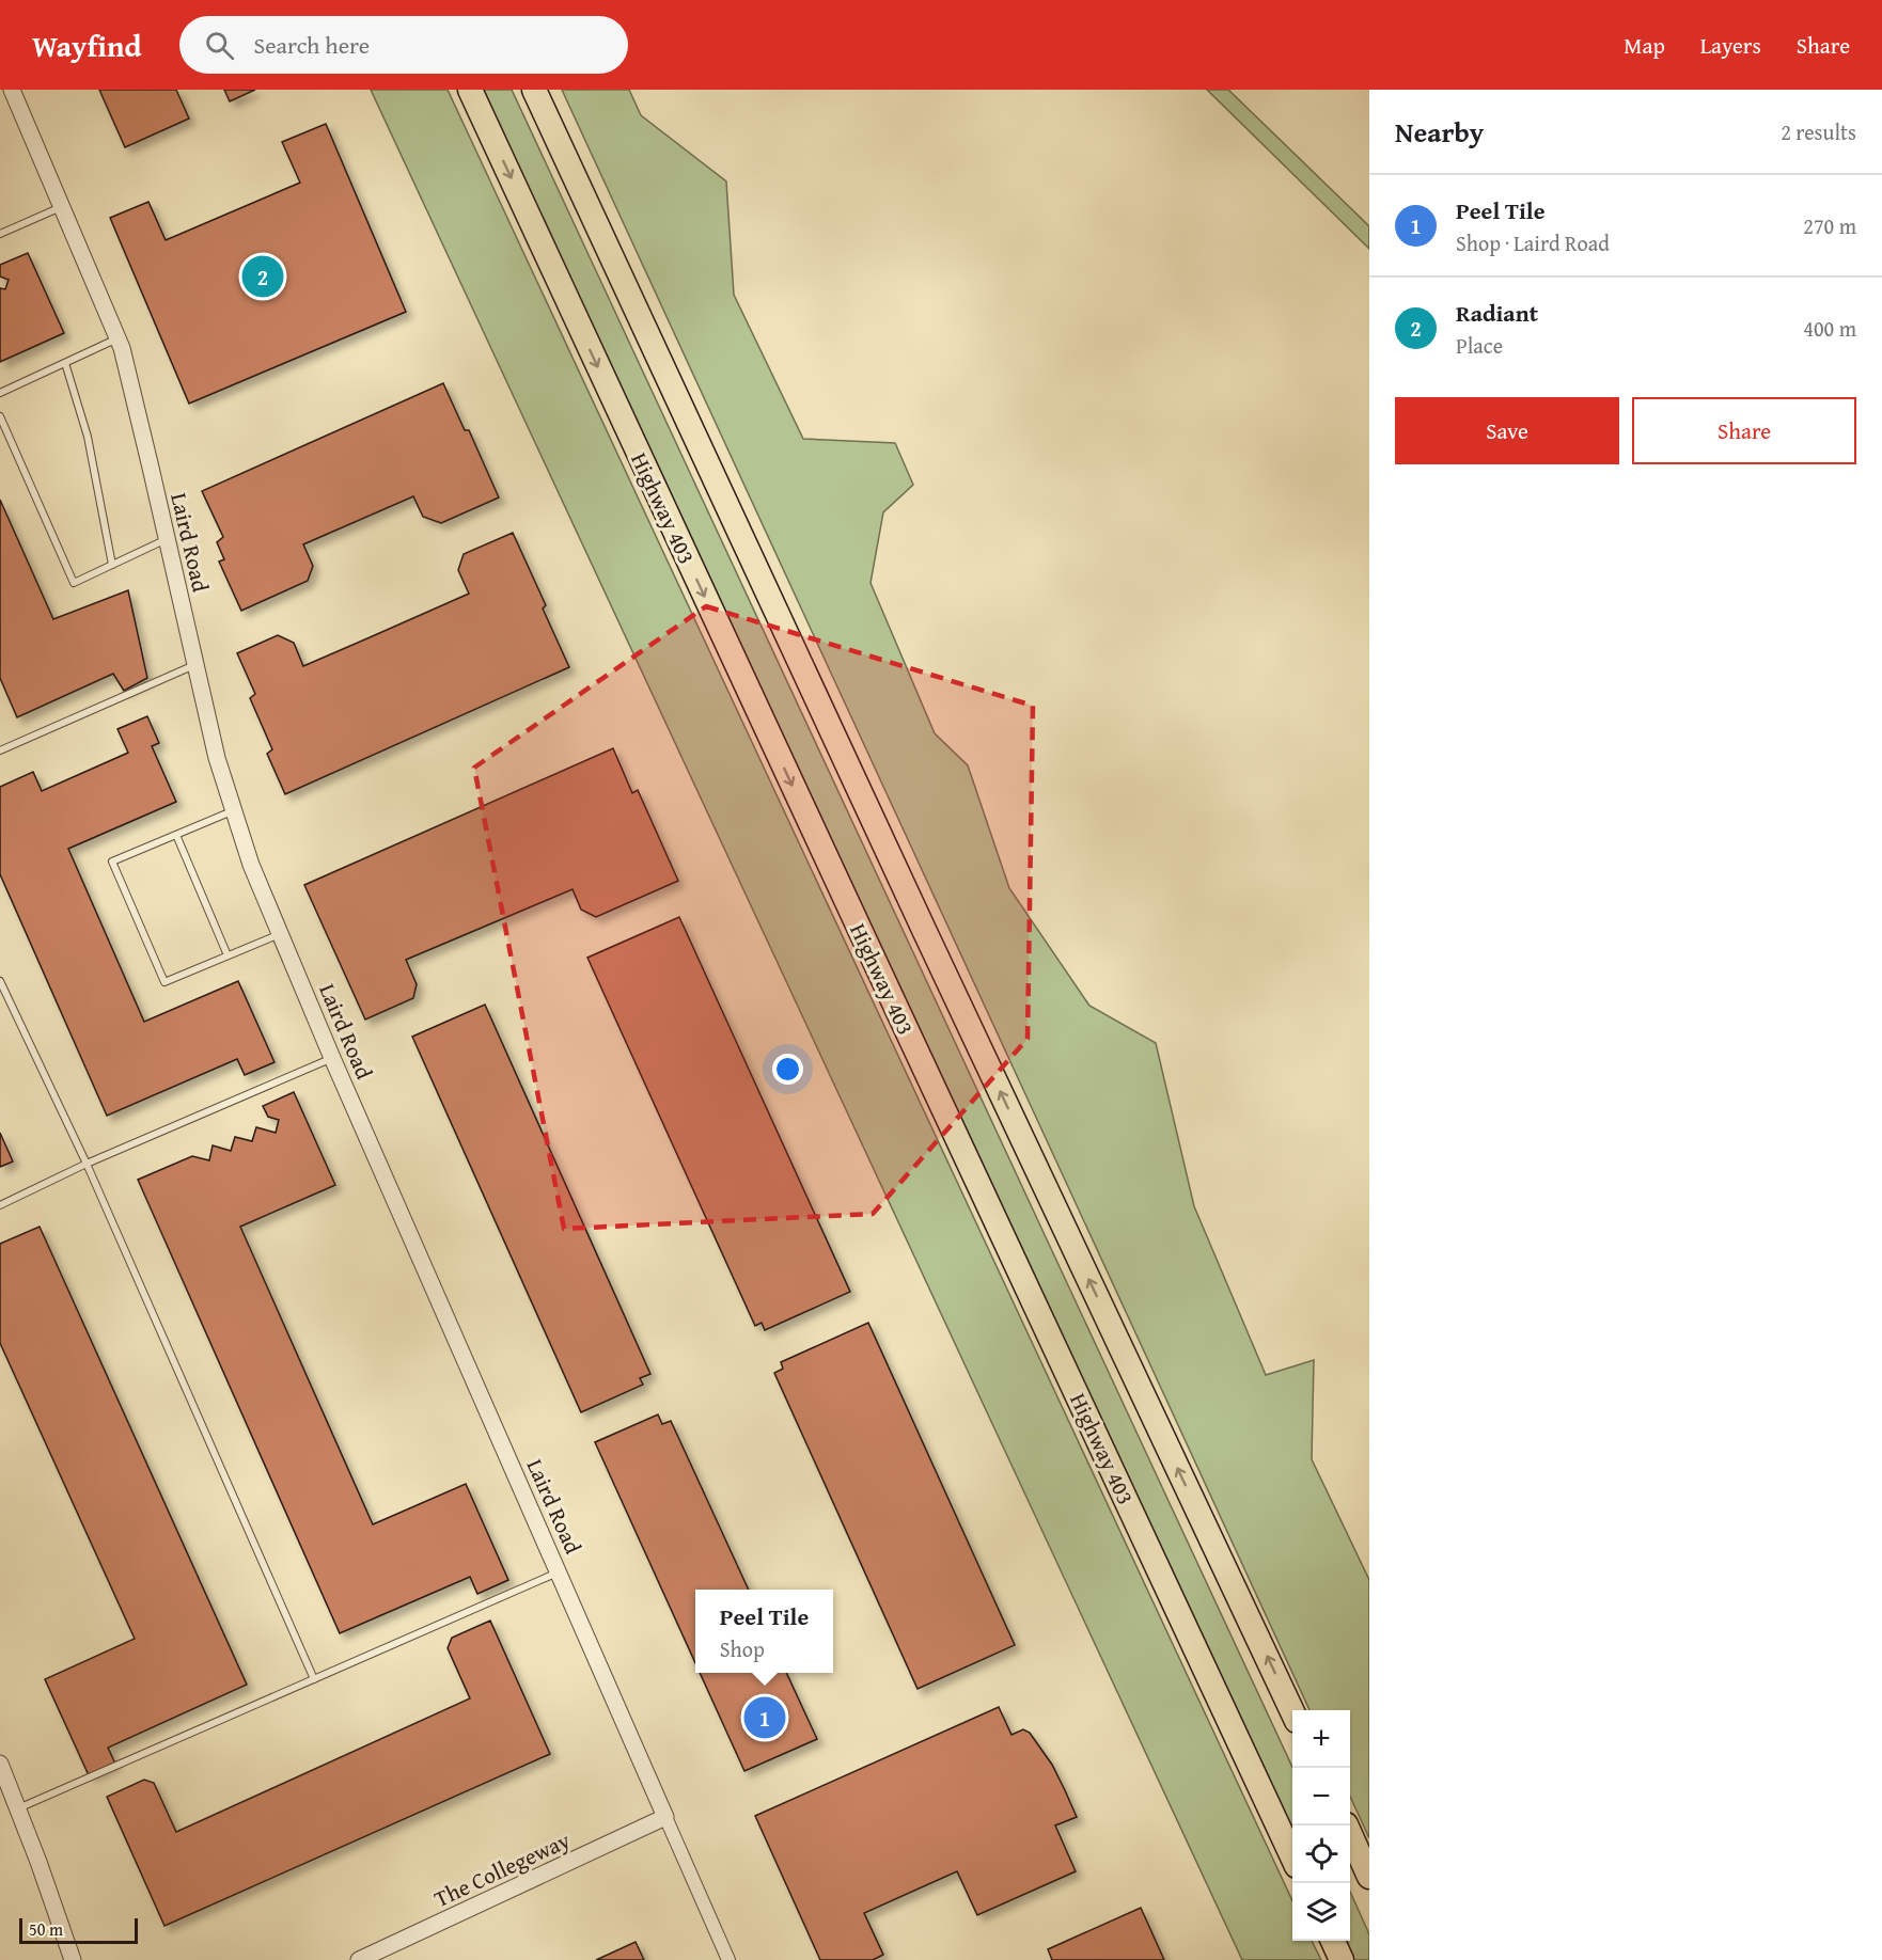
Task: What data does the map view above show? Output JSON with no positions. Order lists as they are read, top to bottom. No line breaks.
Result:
{"streets":{"highway":["Highway 403"],"street":["Laird Road","The Collegeway"]},"crossings":[["Laird Road","The Collegeway"]],"scale_bar":"50 m","page":{"header":"Wayfind","search":"Search here","nav":["Map","Layers","Share"],"heading":["Nearby","2 results"],"list":[{"mark":"1","name":"Peel Tile","note":"Shop · Laird Road","value":"270 m"},{"mark":"2","name":"Radiant","note":"Place","value":"400 m"}],"pins":["2","1"],"buttons":["Save","Share"],"popup":["Peel Tile","Shop"],"map_buttons":["+","−"],"scale":"50 m"}}
